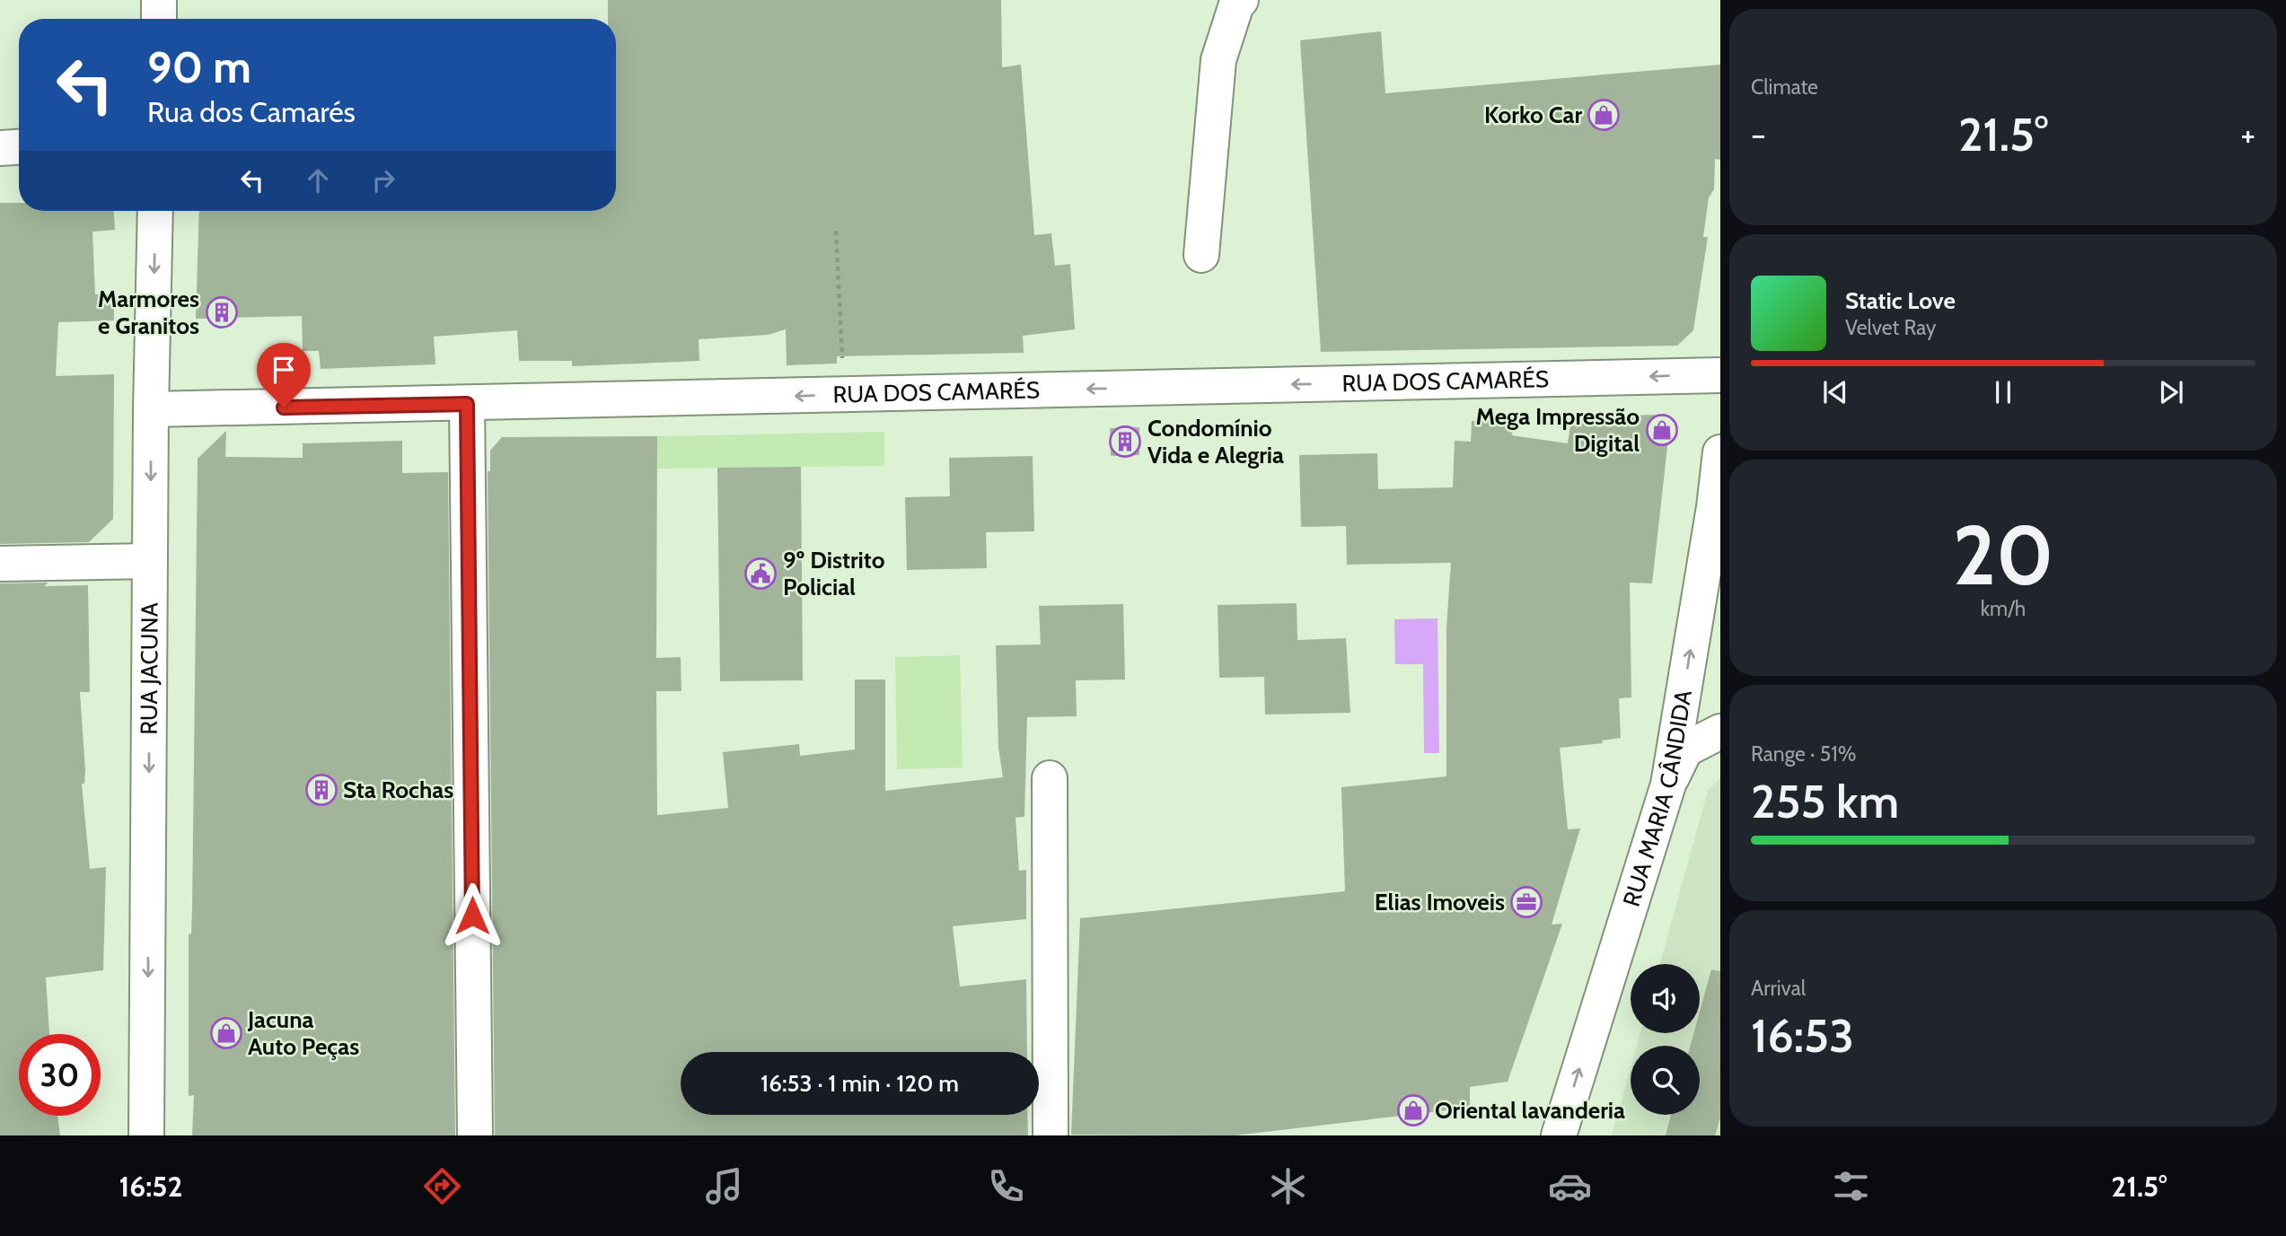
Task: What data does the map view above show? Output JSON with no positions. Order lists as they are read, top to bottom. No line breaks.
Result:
{"streets":{"street":["RUA DOS CAMARÉS","RUA JACUNA","RUA MARIA CÂNDIDA"]},"crossings":[["RUA DOS CAMARÉS","RUA JACUNA"]],"one_way":["RUA DOS CAMARÉS","RUA JACUNA","RUA MARIA CÂNDIDA"],"places":{"shop":["Korko Car","Mega Impressão Digital","Jacuna Auto Peças","Oriental lavanderia"],"building":["Marmores e Granitos","Condomínio Vida e Alegria","Sta Rochas"],"public building":["9º Distrito Policial"],"office":["Elias Imoveis"]},"page":{"tile":["Climate",["20","km/h"],["Range · 51%","255 km"],["Arrival","16:53"]],"turn":["90 m","Rua dos Camarés"],"heat":["−","21.5°","+"],"song":["Static Love","Velvet Ray"],"limit":"30","trip":"16:53 · 1 min · 120 m","tabs":["16:52","21.5°"]}}
